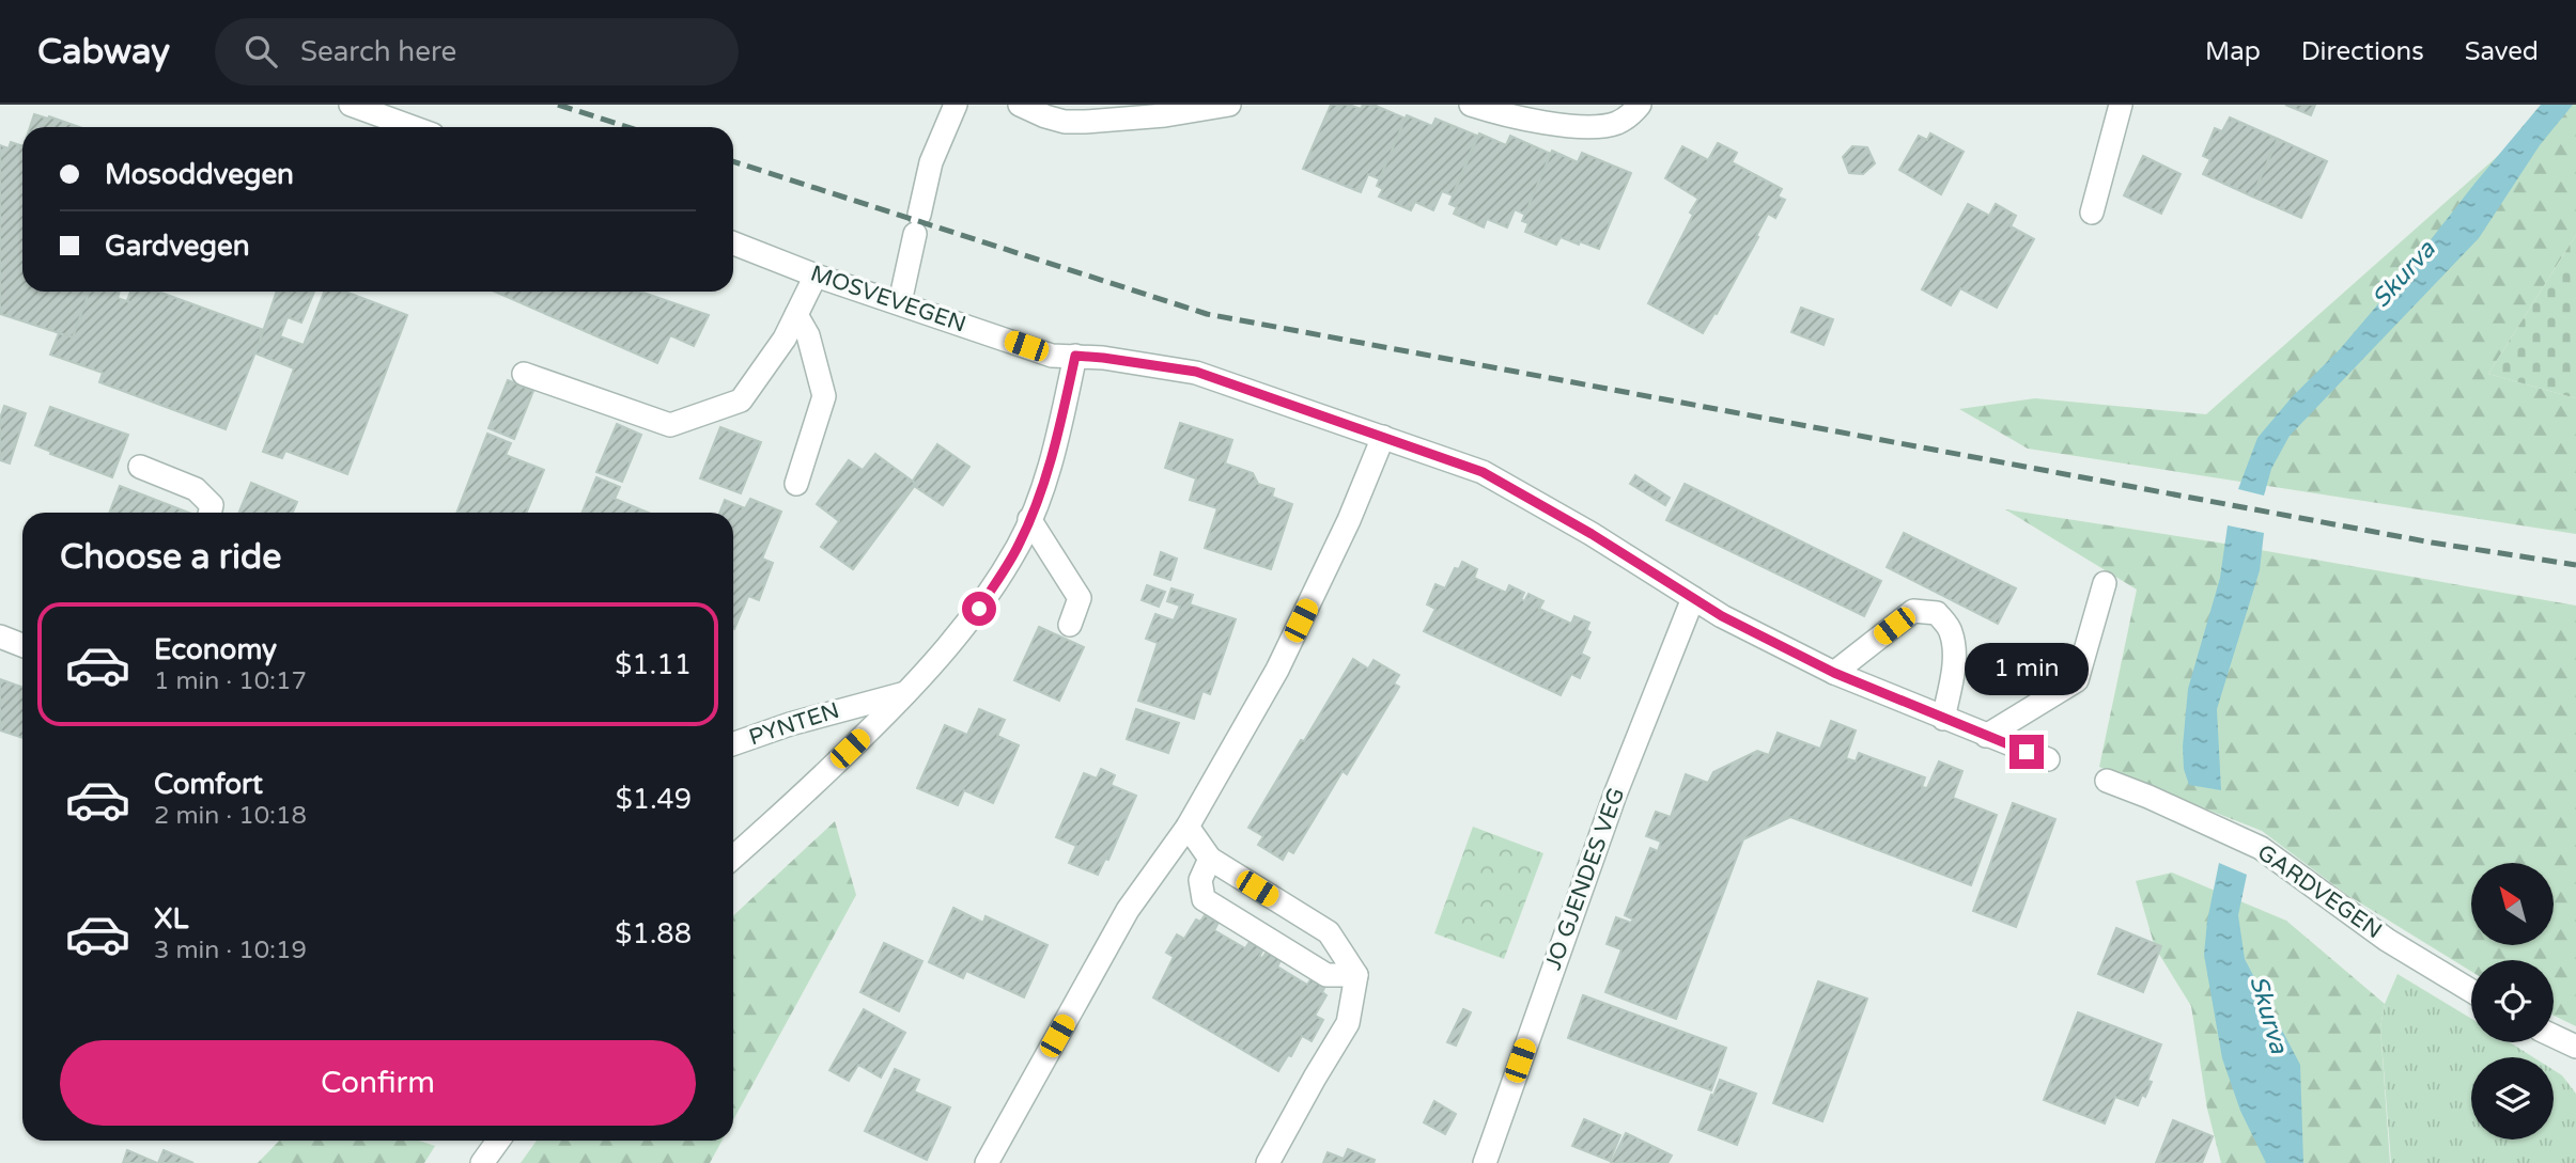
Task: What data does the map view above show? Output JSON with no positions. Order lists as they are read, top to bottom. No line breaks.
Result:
{"streets":{"street":["MOSVEVEGEN","PYNTEN","JO GJENDES VEG","GARDVEGEN"]},"water":["Skurva"],"north":"top left","page":{"header":"Cabway","search":"Search here","nav":["Map","Directions","Saved"],"banner":["Mosoddvegen","Gardvegen"],"heading":"Choose a ride","list":[{"name":"Economy","note":"1 min · 10:17","value":"$1.11"},{"name":"Comfort","note":"2 min · 10:18","value":"$1.49"},{"name":"XL","note":"3 min · 10:19","value":"$1.88"}],"bubble":"1 min","buttons":"Confirm"}}
